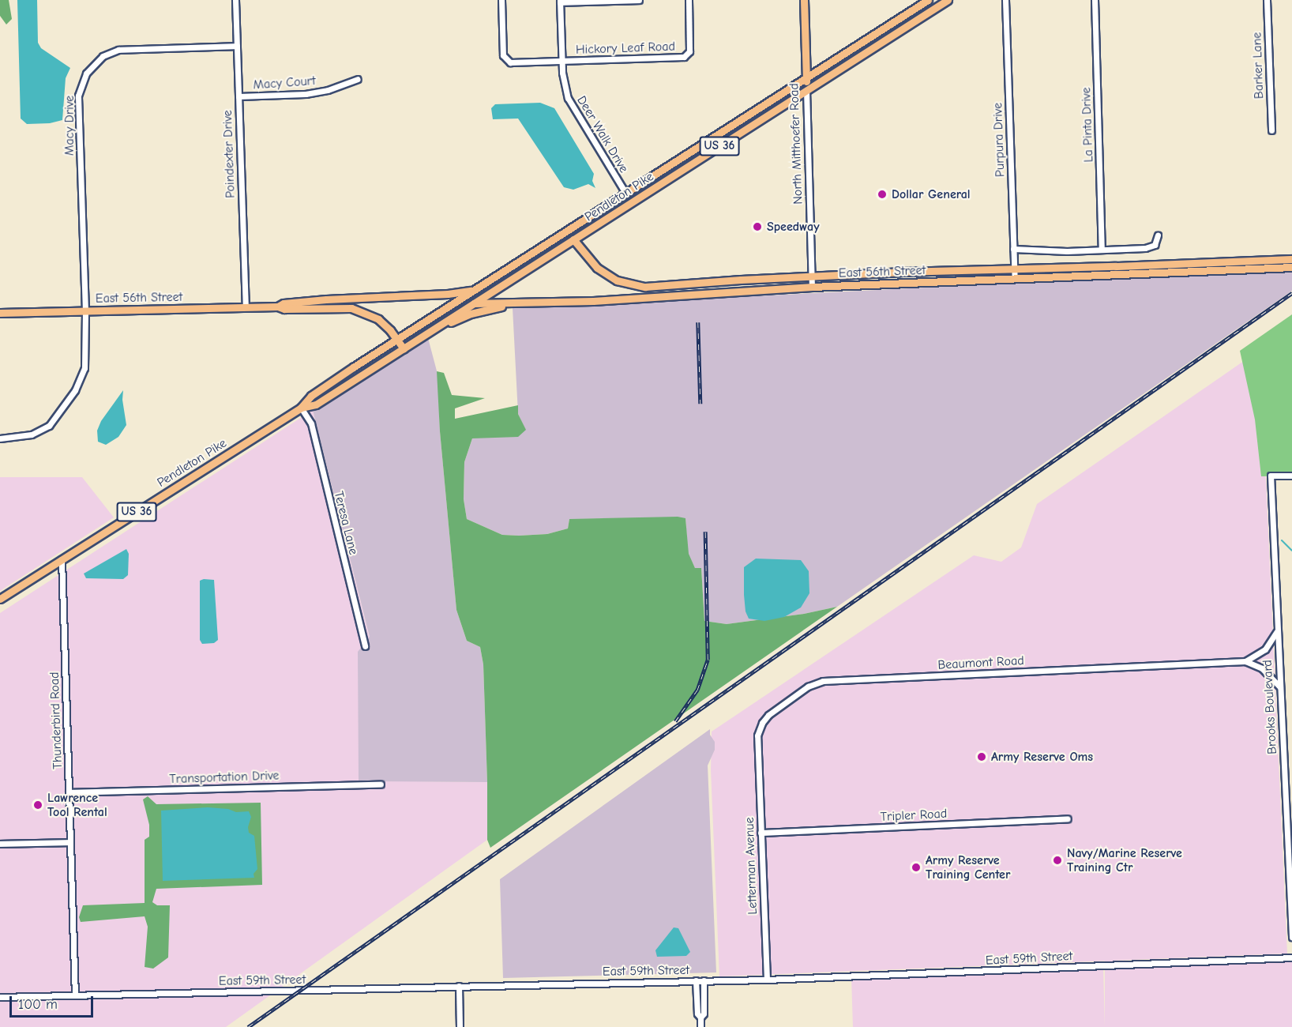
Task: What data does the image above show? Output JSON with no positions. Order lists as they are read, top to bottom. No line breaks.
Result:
{"streets":{"main road":["North Mitthoefer Road","US 36","Pendleton Pike","East 56th Street"],"street":["Hickory Leaf Road","Barker Lane","Macy Court","La Pinta Drive","Macy Drive","Deer Walk Drive","Purpura Drive","Poindexter Drive","Teresa Lane","Beaumont Road","Brooks Boulevard","Thunderbird Road","Transportation Drive","Tripler Road","Letterman Avenue","East 59th Street"]},"crossings":[["Hickory Leaf Road","Deer Walk Drive"],["Macy Court","Poindexter Drive"],["Macy Drive","Poindexter Drive"],["Macy Drive","East 56th Street"],["Deer Walk Drive","Pendleton Pike"],["Purpura Drive","East 56th Street"],["North Mitthoefer Road","Pendleton Pike"],["North Mitthoefer Road","East 56th Street"],["Poindexter Drive","East 56th Street"],["Pendleton Pike","East 56th Street"],["Pendleton Pike","Teresa Lane"],["Pendleton Pike","Thunderbird Road"],["Beaumont Road","Brooks Boulevard"],["Beaumont Road","Letterman Avenue"],["Thunderbird Road","Transportation Drive"],["Thunderbird Road","East 59th Street"],["Tripler Road","Letterman Avenue"],["Letterman Avenue","East 59th Street"]],"places":["Dollar General","Speedway","Army Reserve Oms","Lawrence Tool Rental","Navy/Marine Reserve Training Ctr","Army Reserve Training Center"],"scale_bar":"100 m"}
